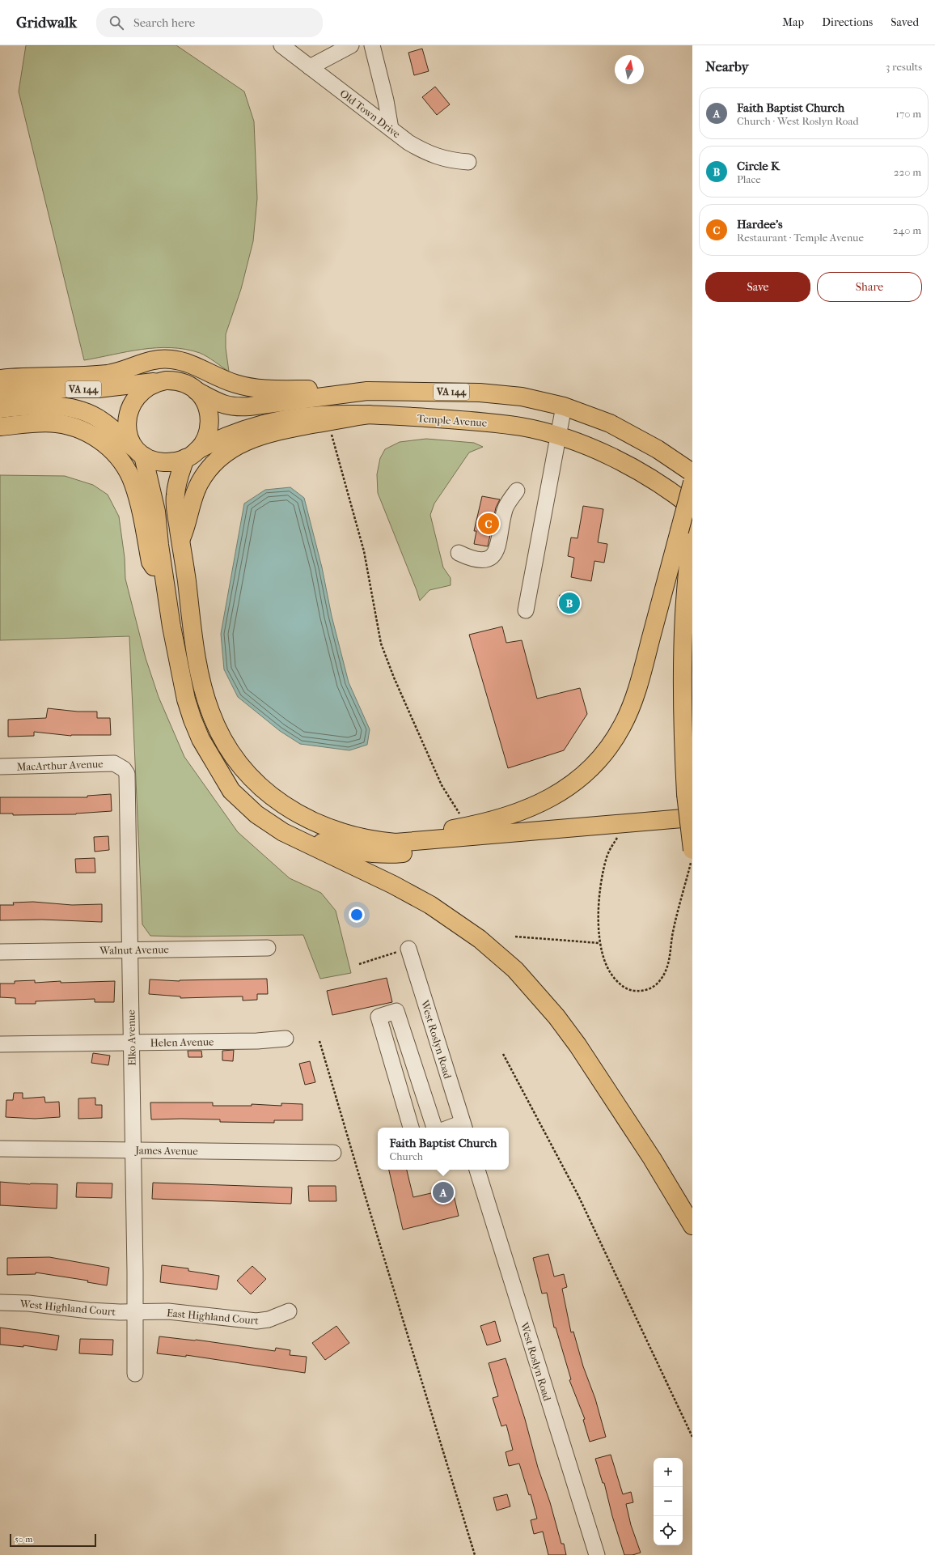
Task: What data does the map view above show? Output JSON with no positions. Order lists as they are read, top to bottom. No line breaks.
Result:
{"streets":{"main road":["VA 144","Temple Avenue"],"street":["Old Town Drive","MacArthur Avenue","Walnut Avenue","Elko Avenue","West Roslyn Road","Helen Avenue","James Avenue","West Highland Court","East Highland Court"]},"crossings":[["VA 144","Temple Avenue"],["MacArthur Avenue","Elko Avenue"],["Walnut Avenue","Elko Avenue"],["Elko Avenue","Helen Avenue"],["Elko Avenue","James Avenue"],["Elko Avenue","West Highland Court"],["Elko Avenue","East Highland Court"],["West Highland Court","East Highland Court"]],"scale_bar":"50 m","north":"top","page":{"header":"Gridwalk","search":"Search here","nav":["Map","Directions","Saved"],"heading":["Nearby","3 results"],"list":[{"mark":"A","name":"Faith Baptist Church","note":"Church · West Roslyn Road","value":"170 m"},{"mark":"B","name":"Circle K","note":"Place","value":"220 m"},{"mark":"C","name":"Hardee's","note":"Restaurant · Temple Avenue","value":"240 m"}],"buttons":["Save","Share"],"pins":["C","B","A"],"popup":["Faith Baptist Church","Church"],"map_buttons":["+","−"],"scale":"50 m"}}
